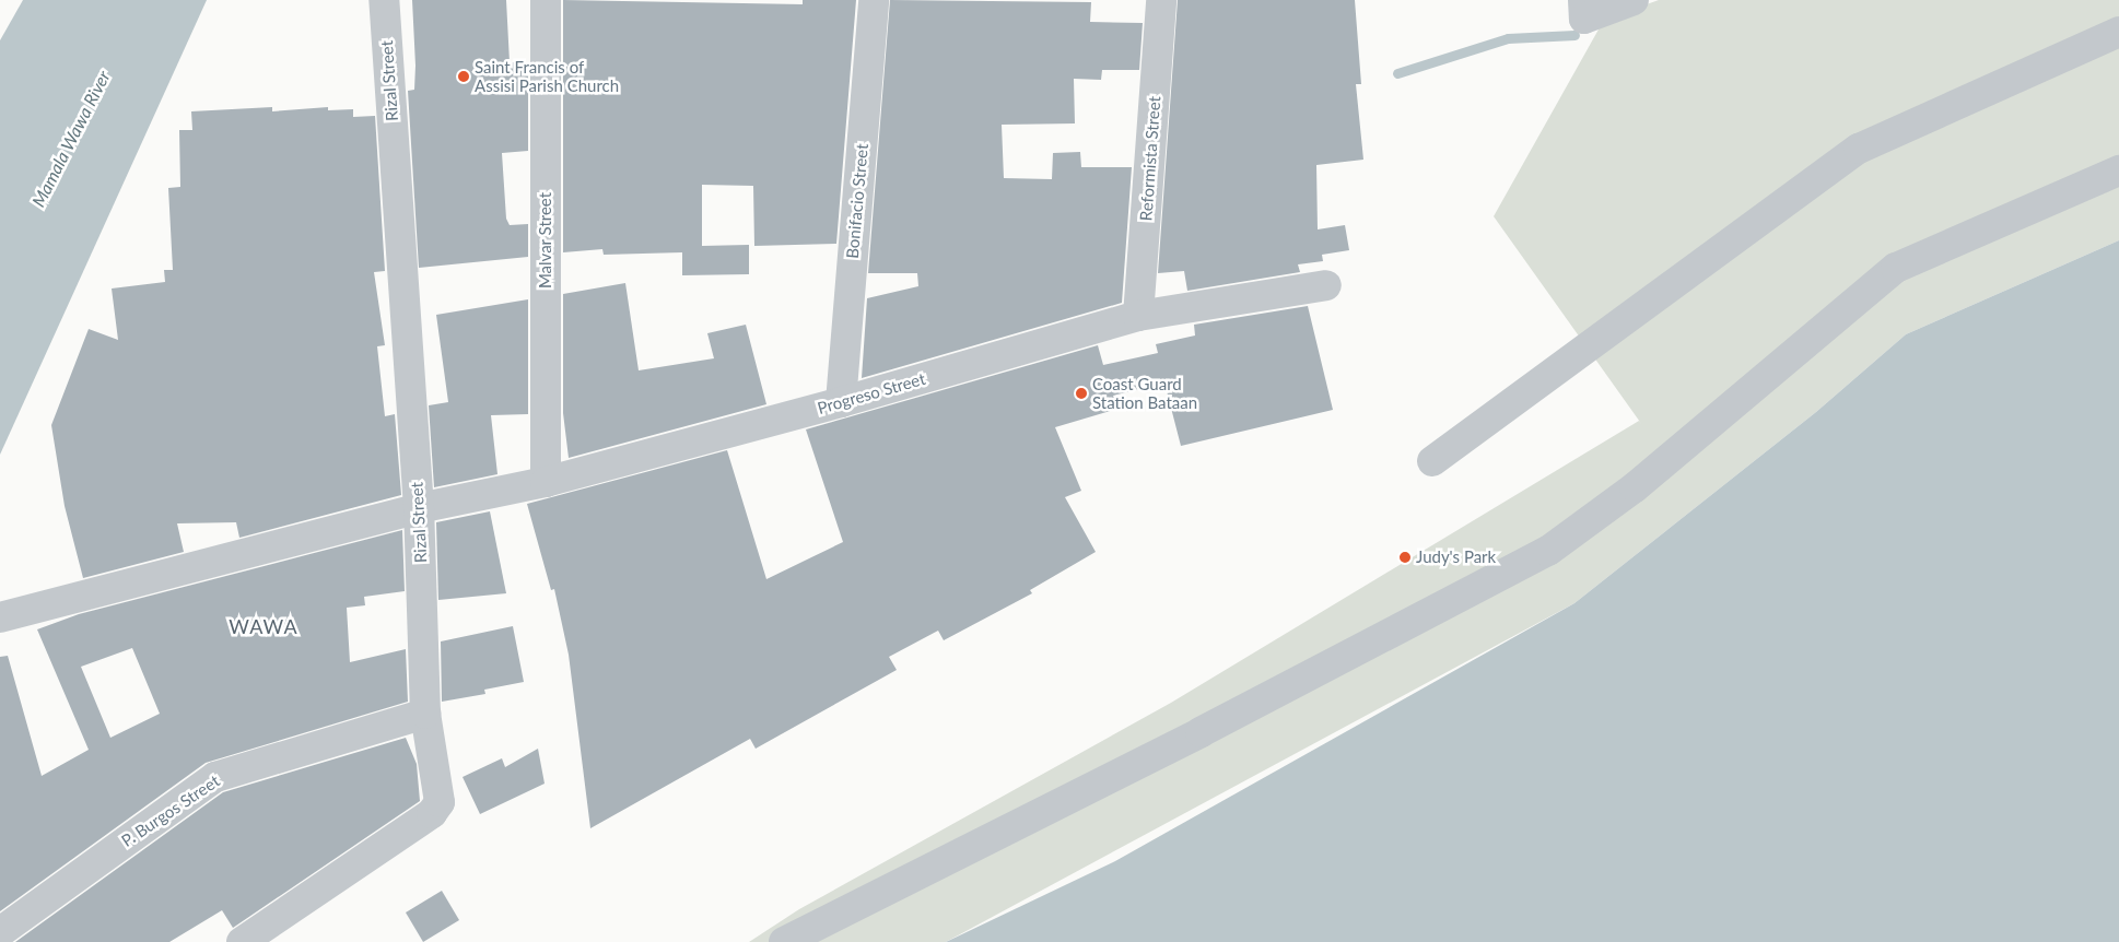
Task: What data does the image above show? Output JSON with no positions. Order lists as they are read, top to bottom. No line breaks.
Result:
{"streets":{"street":["Rizal Street","Reformista Street","Bonifacio Street","Malvar Street","Progreso Street","P. Burgos Street"]},"crossings":[["Rizal Street","Progreso Street"],["Rizal Street","P. Burgos Street"],["Reformista Street","Progreso Street"],["Bonifacio Street","Progreso Street"],["Malvar Street","Progreso Street"]],"districts":["WAWA"],"water":["Mamala Wawa River"],"places":["Saint Francis of Assisi Parish Church","Coast Guard Station Bataan","Judy's Park"]}
